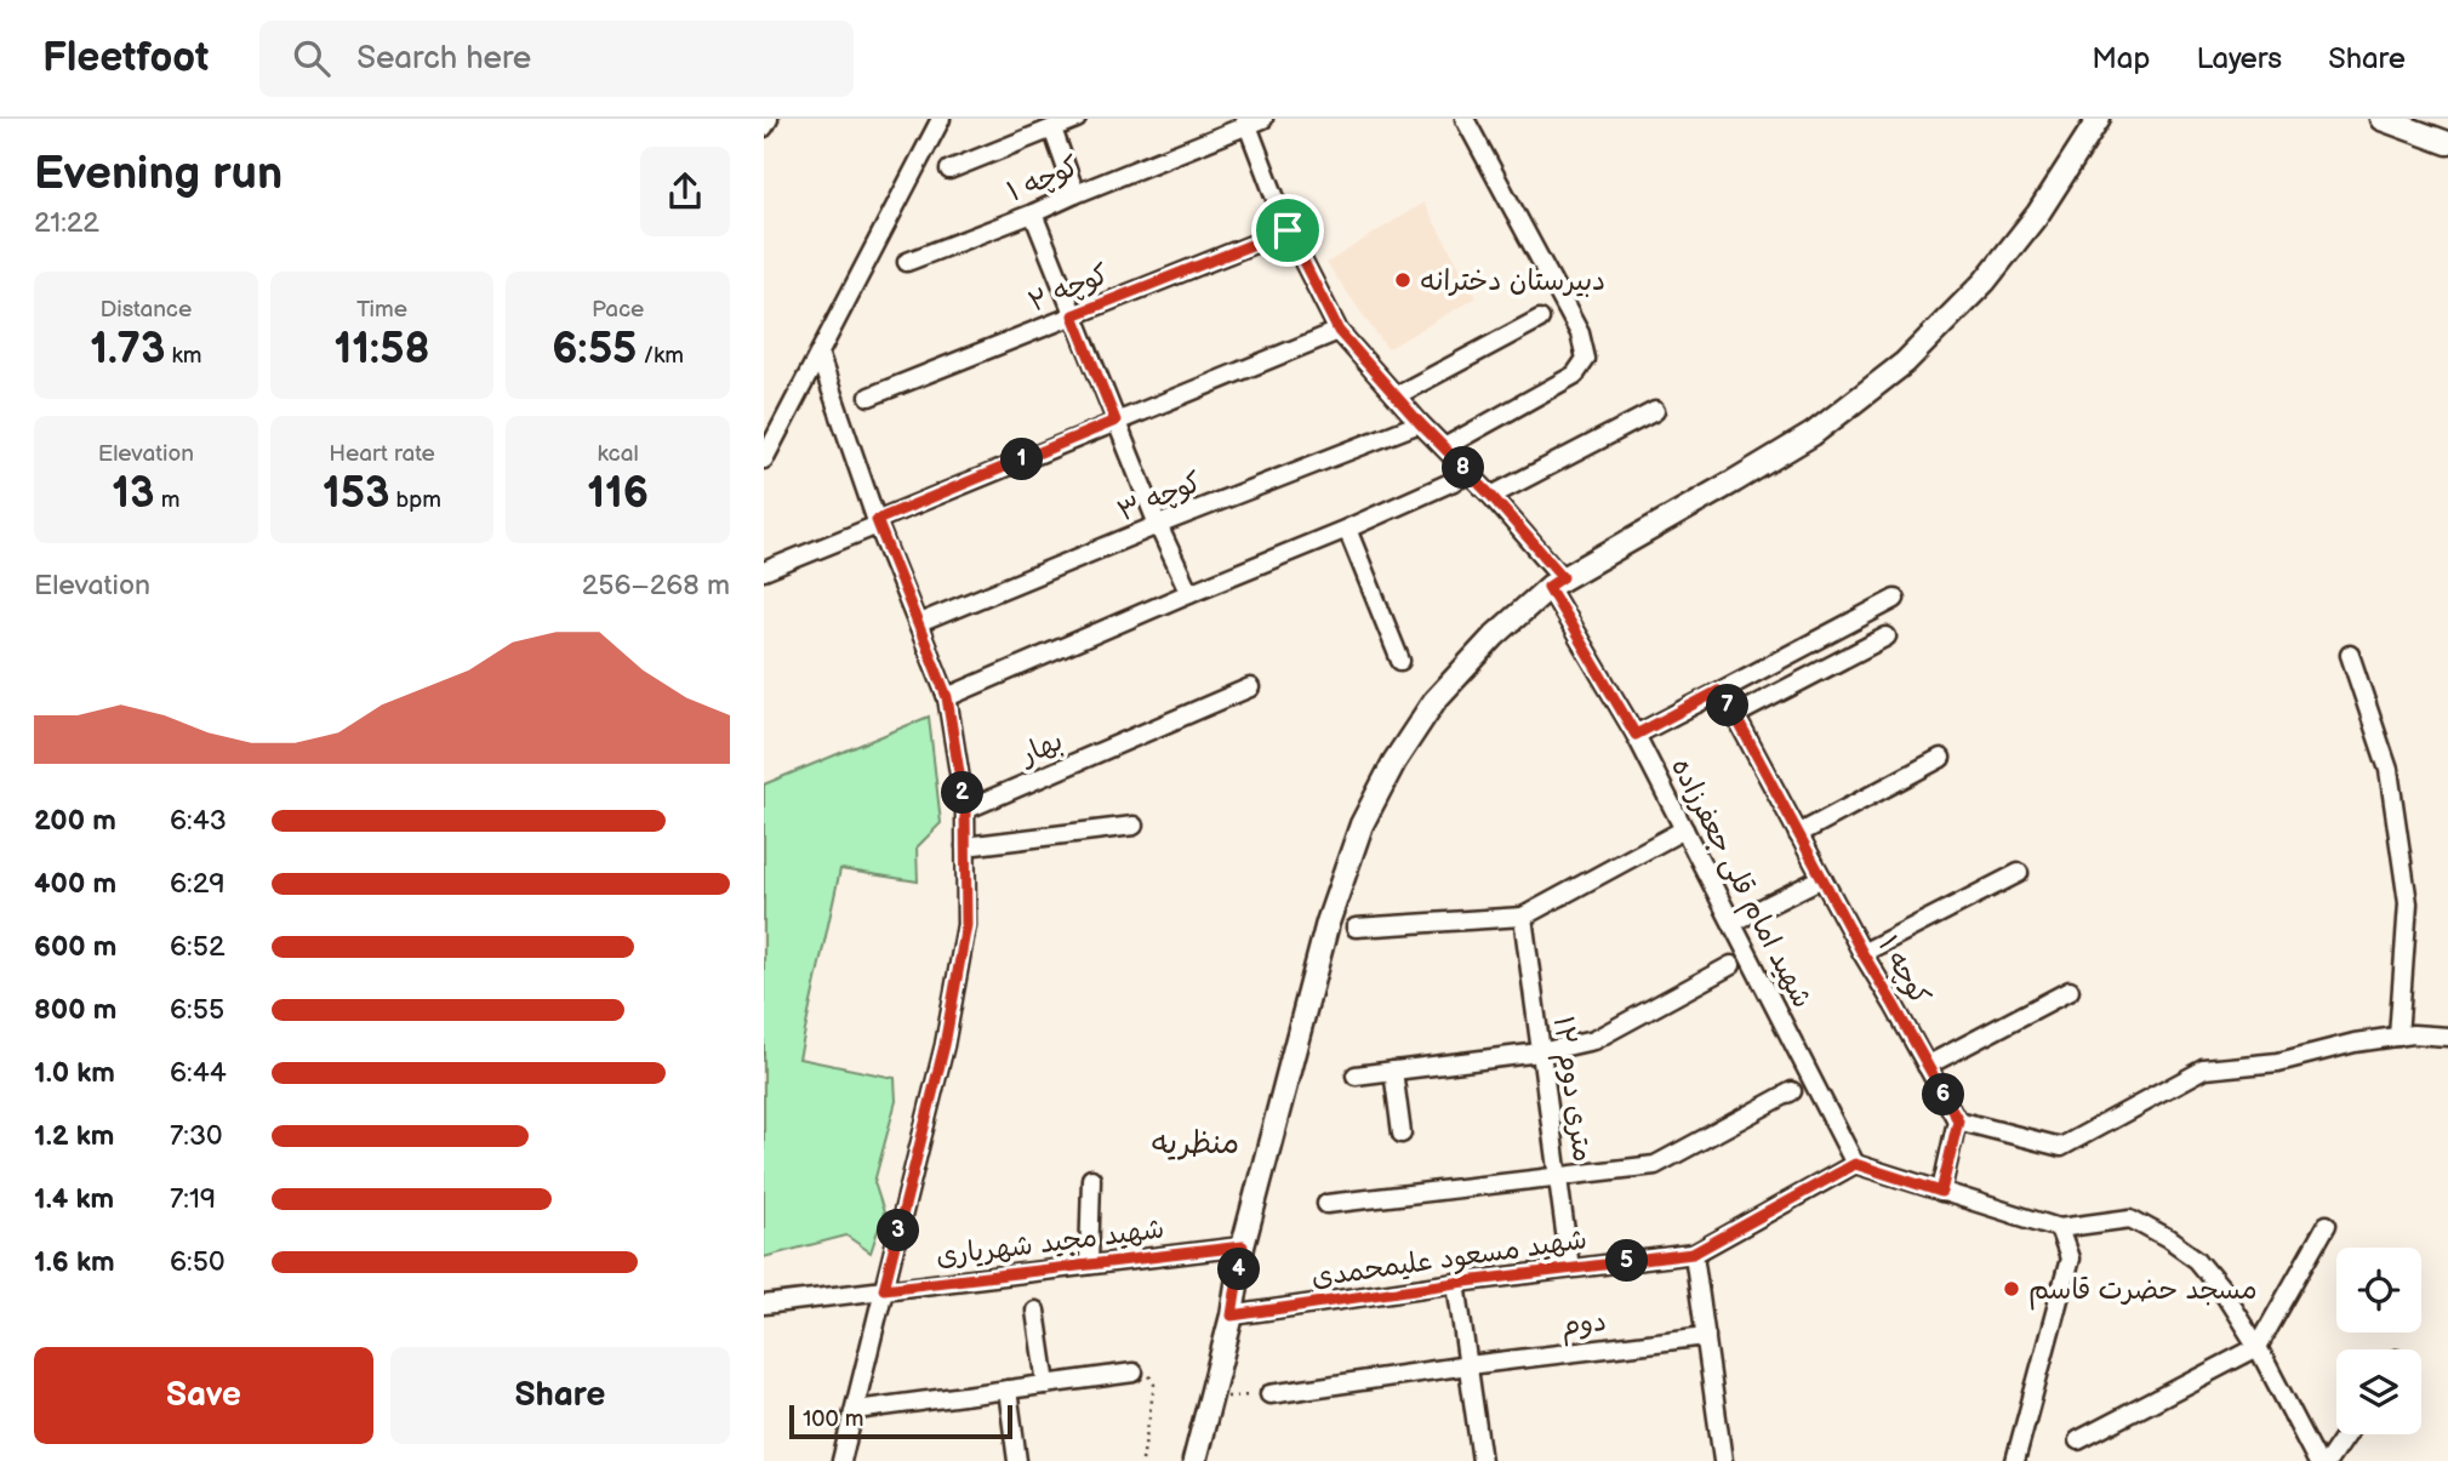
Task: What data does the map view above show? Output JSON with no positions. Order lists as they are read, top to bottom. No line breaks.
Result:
{"streets":{"street":["کوچه ۱","کوچه ۲","کوچه ۳","بهار","شهید امام قلی جعفرزاده","۱۲ متری دوم","شهید مجید شهریاری","شهید مسعود علیمحمدی","دوم"]},"crossings":[["کوچه ۱","شهید امام قلی جعفرزاده"],["کوچه ۲","شهید امام قلی جعفرزاده"],["کوچه ۳","شهید امام قلی جعفرزاده"],["شهید امام قلی جعفرزاده","شهید مسعود علیمحمدی"],["۱۲ متری دوم","شهید مسعود علیمحمدی"]],"districts":["منظریه"],"places":["دبیرستان دخترانه","مسجد حضرت قاسم"],"scale_bar":"100 m","page":{"header":"Fleetfoot","search":"Search here","nav":["Map","Layers","Share"],"heading":["Evening run","21:22"],"stats":[["Distance","1.73 km"],["Time","11:58"],["Pace","6:55 /km"],["Elevation","13 m"],["Heart rate","153 bpm"],["kcal","116"]],"pins":["1","8","7","2","6","3","5","4"],"chart":["Elevation","256–268 m"],"list":[{"name":"200 m","note":"6:43"},{"name":"400 m","note":"6:29"},{"name":"600 m","note":"6:52"},{"name":"800 m","note":"6:55"},{"name":"1.0 km","note":"6:44"},{"name":"1.2 km","note":"7:30"},{"name":"1.4 km","note":"7:19"},{"name":"1.6 km","note":"6:50"}],"buttons":["Save","Share"],"scale":"100 m"}}
